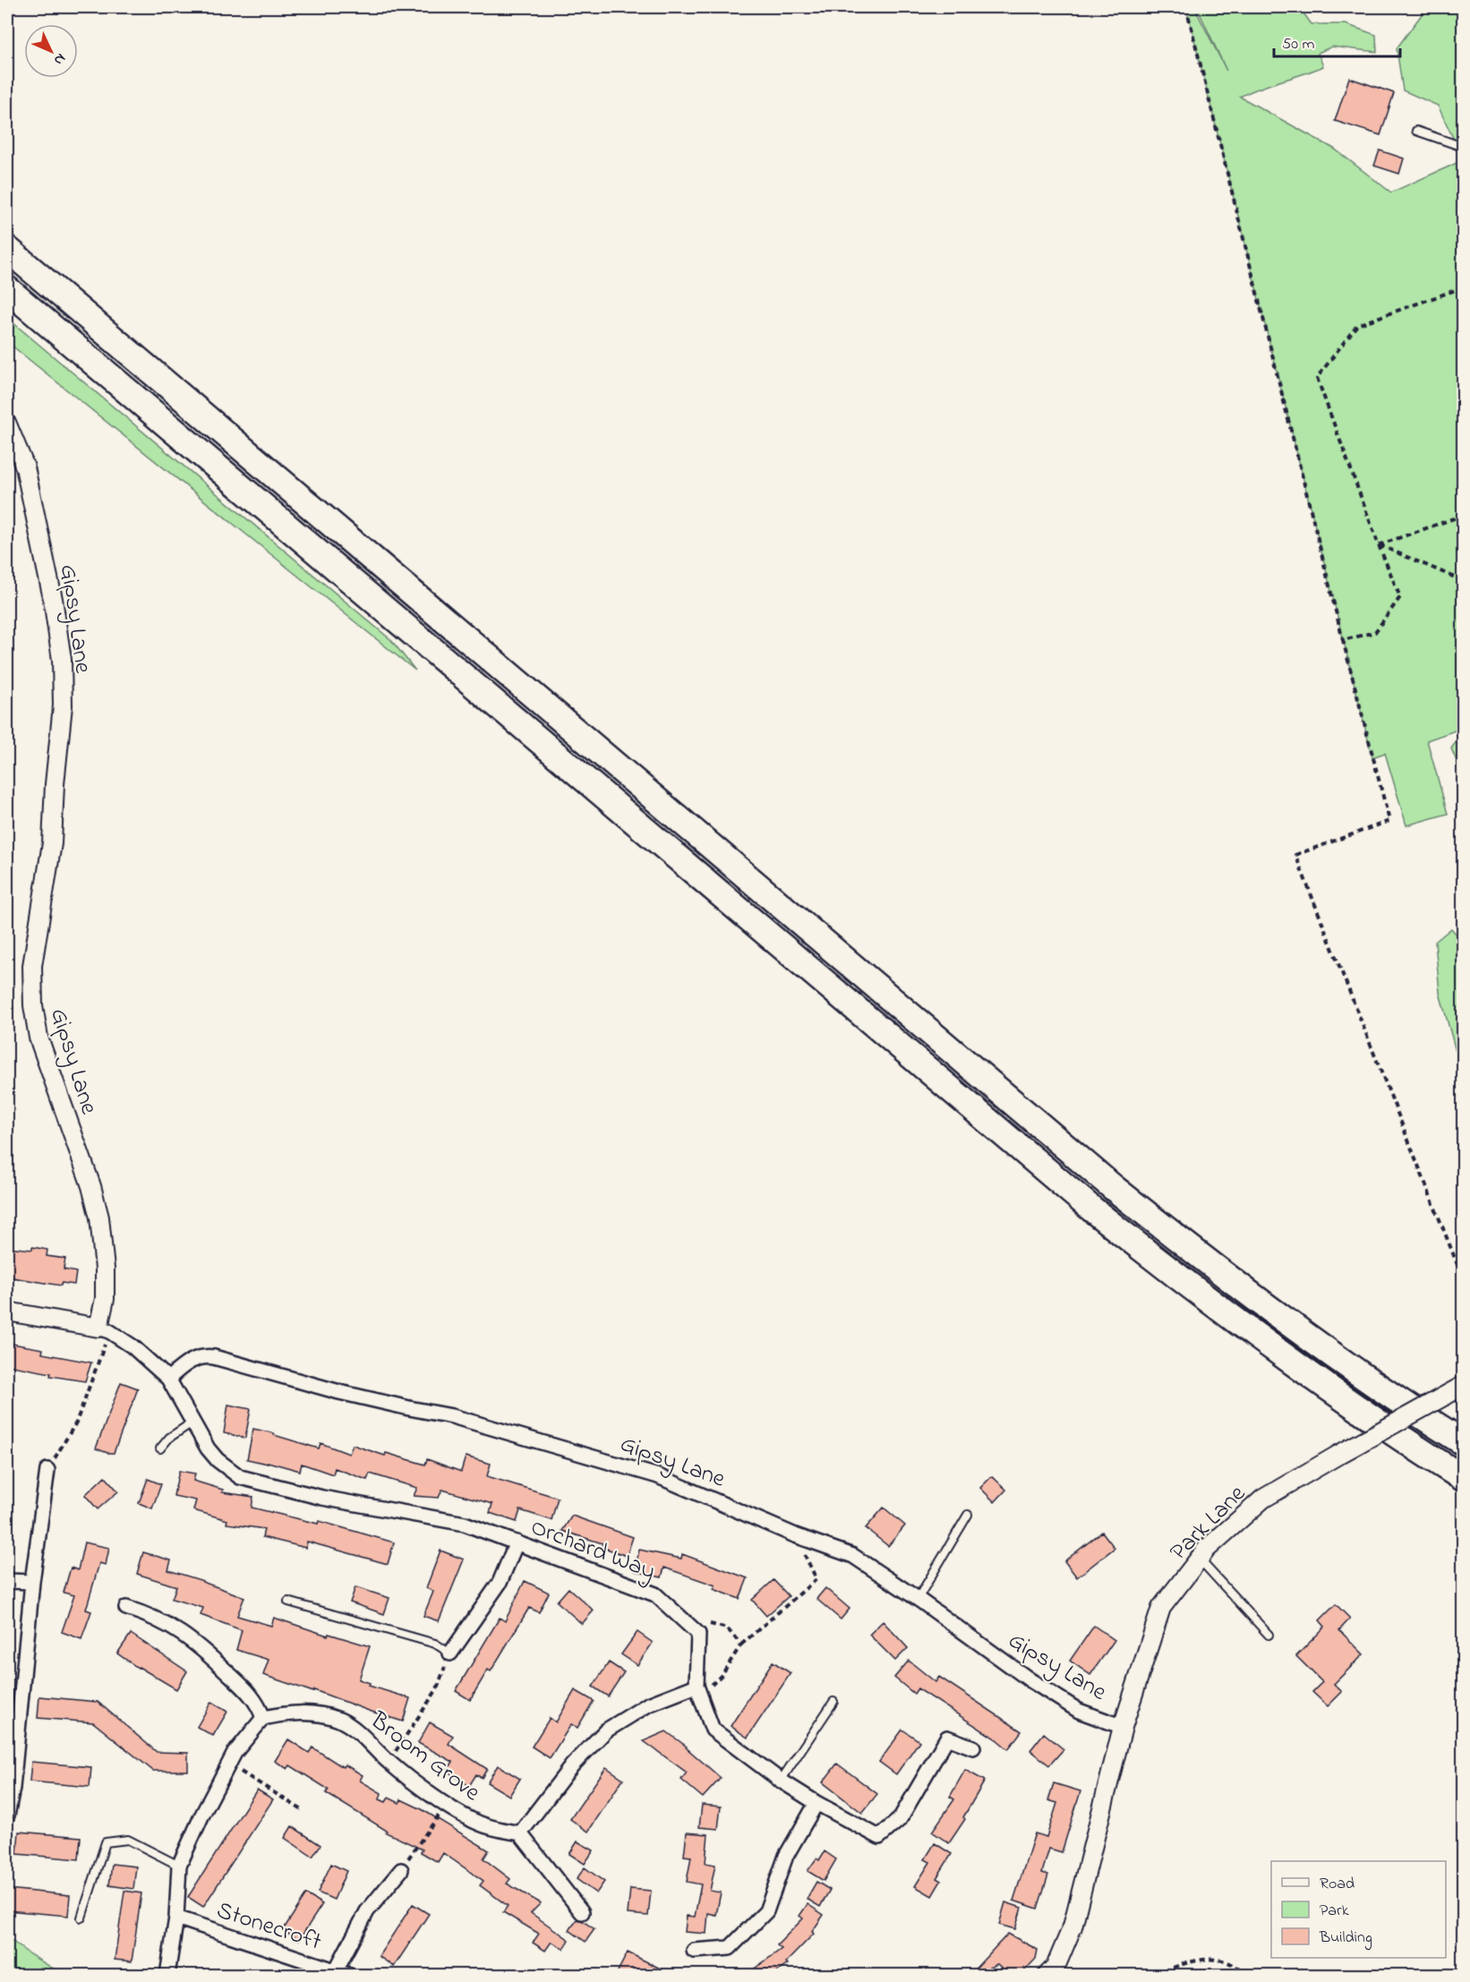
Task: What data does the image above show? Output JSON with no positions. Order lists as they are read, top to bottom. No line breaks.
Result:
{"streets":{"street":["Gipsy Lane","Park Lane","Orchard Way","Broom Grove","Stonecroft"]},"crossings":[["Gipsy Lane","Park Lane"],["Gipsy Lane","Orchard Way"]],"legend":["Road","Park","Building"],"scale_bar":"50 m","north":"bottom right"}
